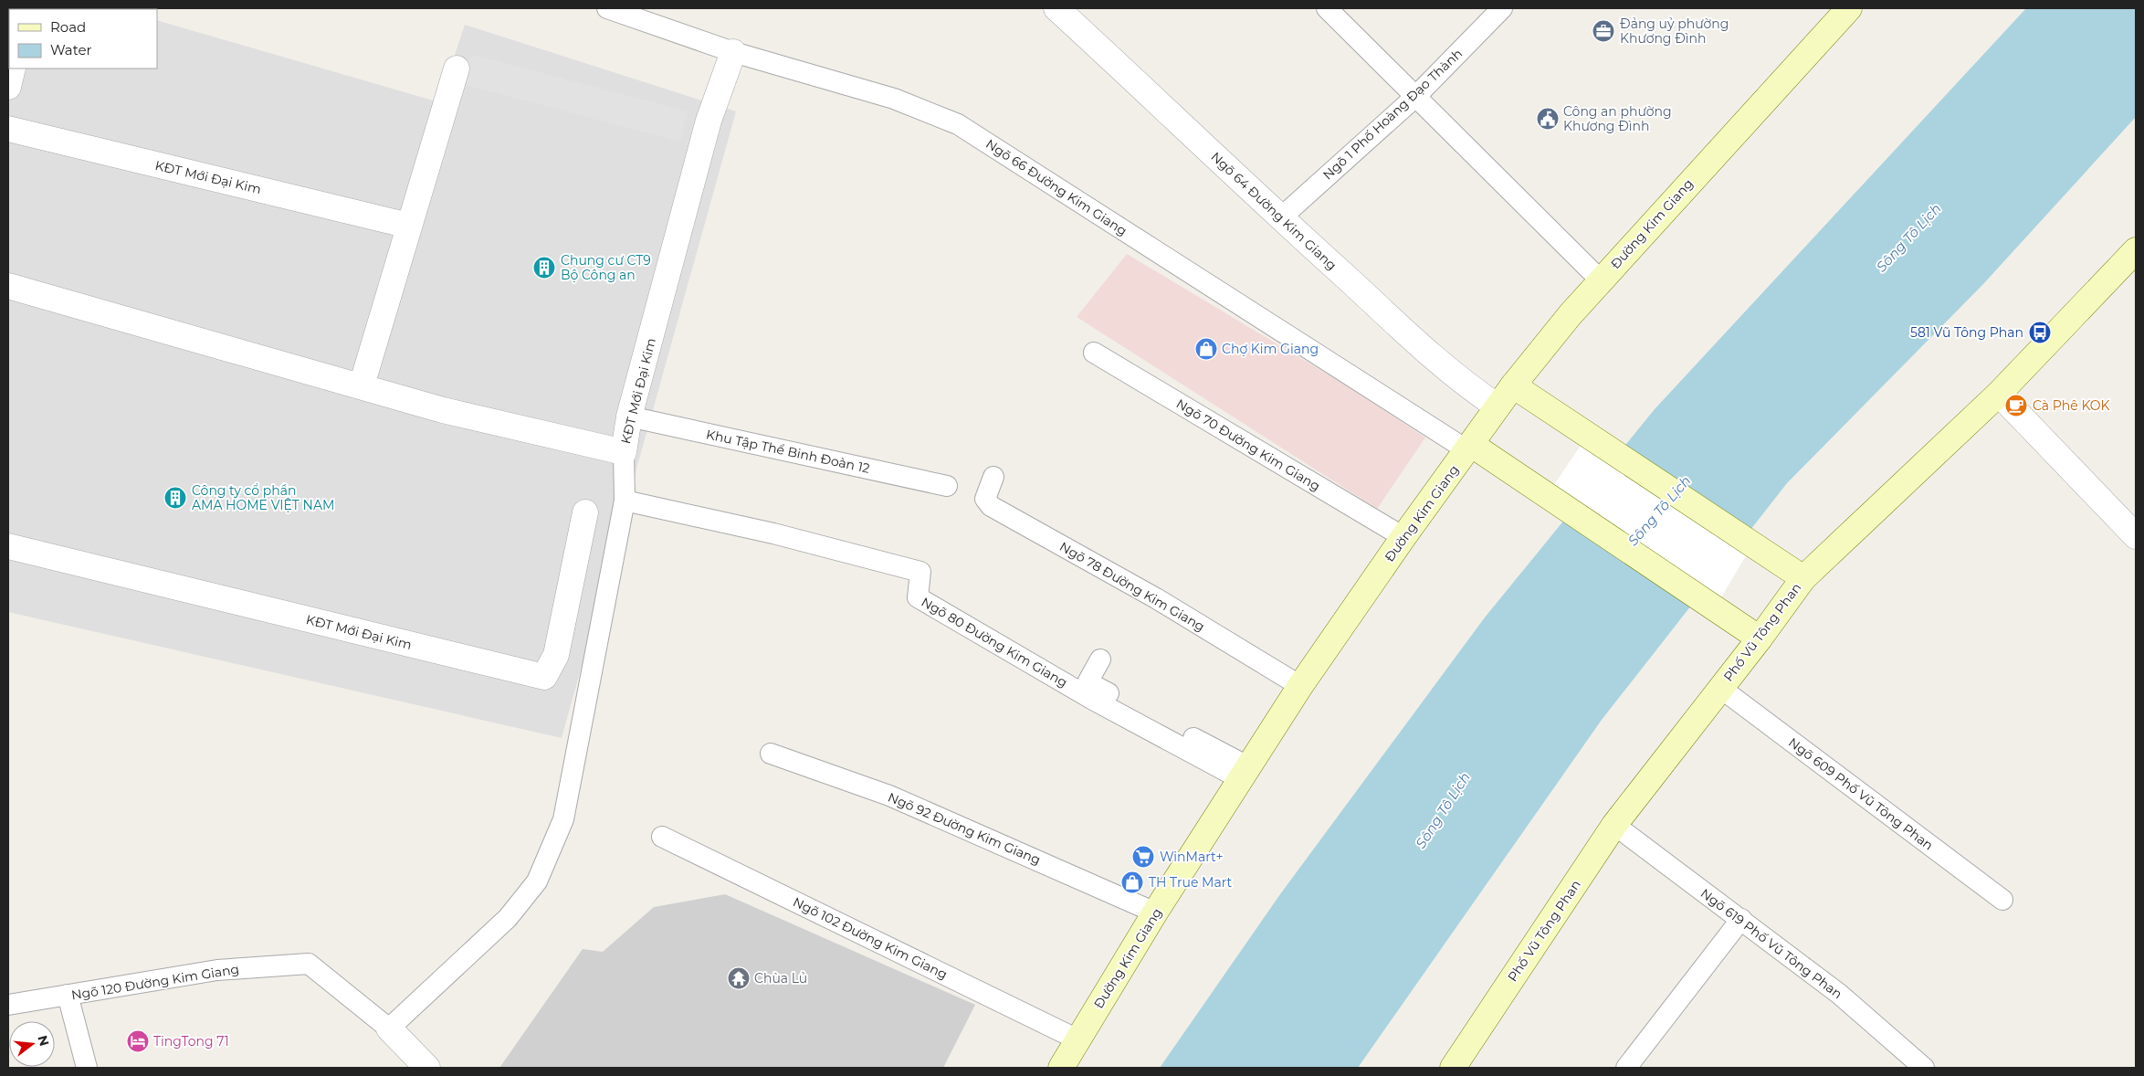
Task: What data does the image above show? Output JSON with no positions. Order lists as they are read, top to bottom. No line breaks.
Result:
{"streets":{"main road":["Đường Kim Giang","Phố Vũ Tông Phan"],"street":["KĐT Mới Đại Kim","Ngõ 64 Đường Kim Giang","Ngõ 120 Đường Kim Giang"],"lane":["Ngõ 1 Phố Hoàng Đạo Thành","Ngõ 66 Đường Kim Giang","Ngõ 70 Đường Kim Giang","Khu Tập Thể Binh Đoàn 12","Ngõ 78 Đường Kim Giang","Ngõ 80 Đường Kim Giang","Ngõ 609 Phố Vũ Tông Phan","Ngõ 92 Đường Kim Giang","Ngõ 102 Đường Kim Giang","Ngõ 619 Phố Vũ Tông Phan"]},"crossings":[["Ngõ 1 Phố Hoàng Đạo Thành","Ngõ 64 Đường Kim Giang"],["KĐT Mới Đại Kim","Ngõ 66 Đường Kim Giang"],["KĐT Mới Đại Kim","Khu Tập Thể Binh Đoàn 12"],["Ngõ 66 Đường Kim Giang","Đường Kim Giang"],["Ngõ 64 Đường Kim Giang","Đường Kim Giang"],["Đường Kim Giang","Ngõ 70 Đường Kim Giang"],["Đường Kim Giang","Ngõ 78 Đường Kim Giang"],["Đường Kim Giang","Ngõ 80 Đường Kim Giang"],["Đường Kim Giang","Ngõ 92 Đường Kim Giang"],["Đường Kim Giang","Ngõ 102 Đường Kim Giang"],["Phố Vũ Tông Phan","Ngõ 609 Phố Vũ Tông Phan"],["Phố Vũ Tông Phan","Ngõ 619 Phố Vũ Tông Phan"]],"water":["Sông Tô Lịch"],"places":{"office":["Đảng uỷ phường Khương Đình"],"public building":["Công an phường Khương Đình"],"building":["Chung cư CT9 Bộ Công an","Công ty cổ phần AMA HOME VIỆT NAM"],"bus stop":["581 Vũ Tông Phan"],"shop":["Chợ Kim Giang","TH True Mart"],"cafe":["Cà Phê KOK"],"supermarket":["WinMart+"],"temple":["Chùa Lủ"],"hotel":["TingTong 71"]},"legend":["Road","Water"],"north":"right"}
